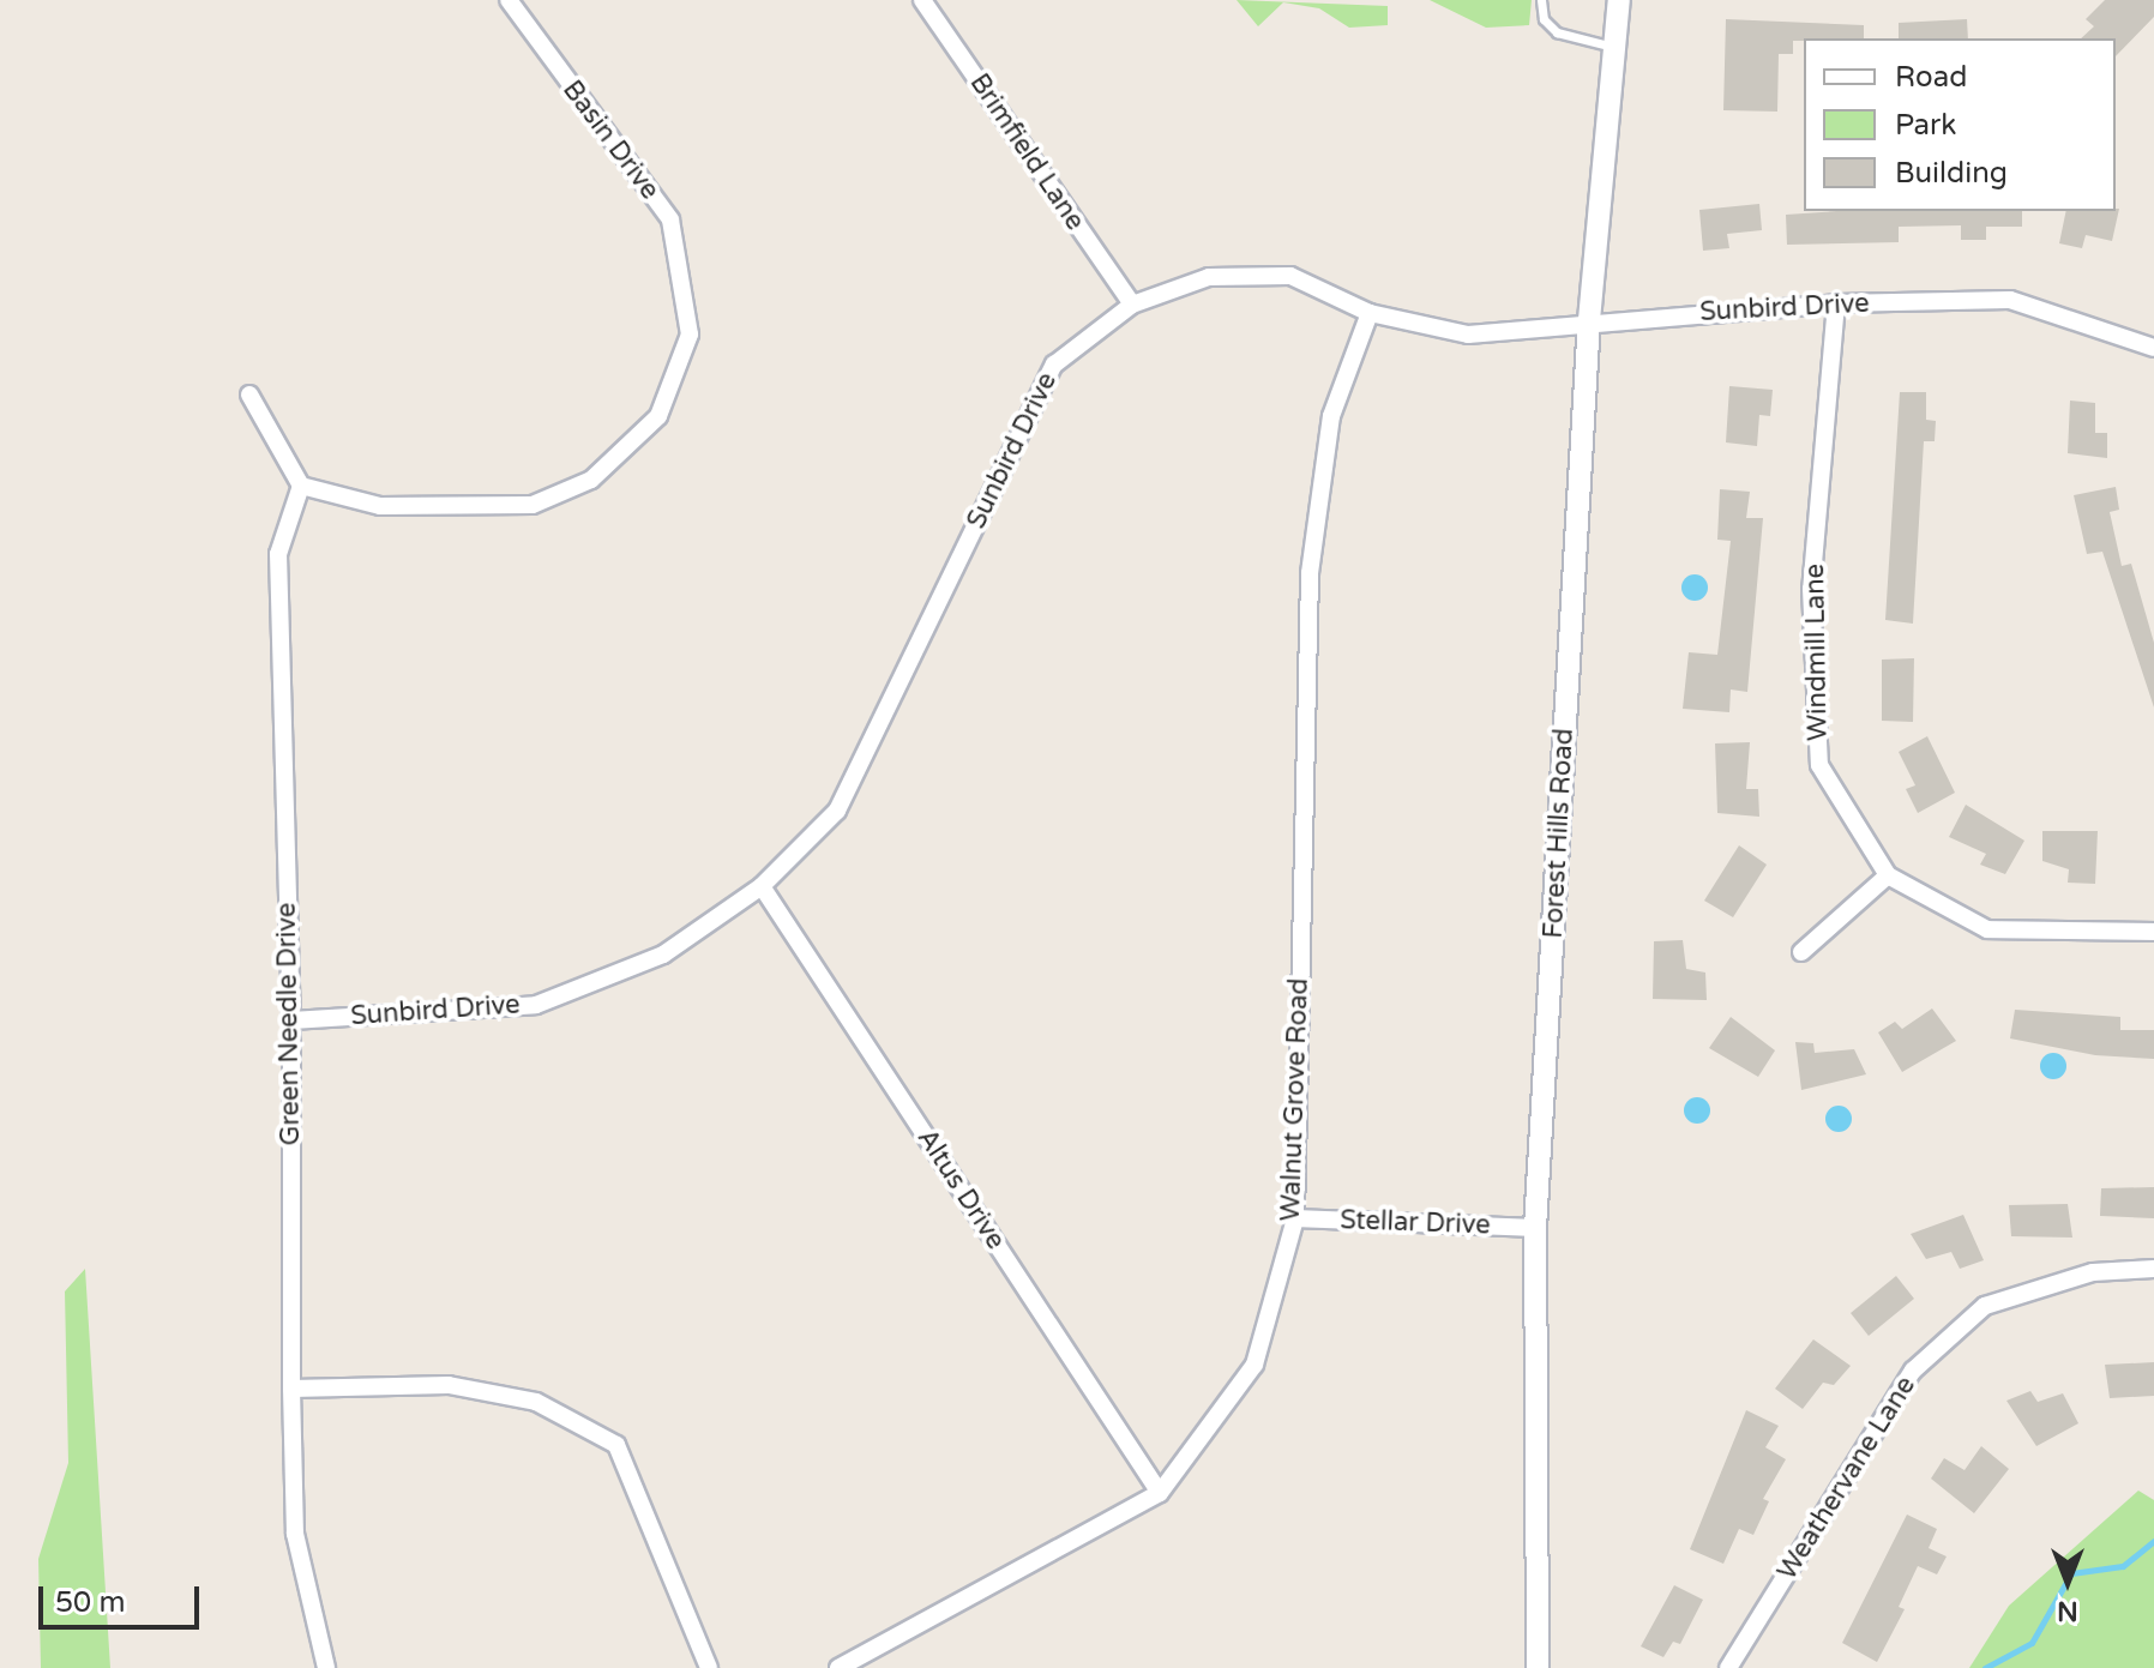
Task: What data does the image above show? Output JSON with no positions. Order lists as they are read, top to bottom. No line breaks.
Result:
{"streets":{"street":["Basin Drive","Brimfield Lane","Sunbird Drive","Windmill Lane","Forest Hills Road","Green Needle Drive","Walnut Grove Road","Altus Drive","Stellar Drive","Weathervane Lane"]},"crossings":[["Basin Drive","Green Needle Drive"],["Brimfield Lane","Sunbird Drive"],["Sunbird Drive","Windmill Lane"],["Sunbird Drive","Forest Hills Road"],["Sunbird Drive","Green Needle Drive"],["Sunbird Drive","Walnut Grove Road"],["Sunbird Drive","Altus Drive"],["Forest Hills Road","Stellar Drive"],["Walnut Grove Road","Altus Drive"],["Walnut Grove Road","Stellar Drive"]],"legend":["Road","Park","Building"],"scale_bar":"50 m","north":"bottom"}
